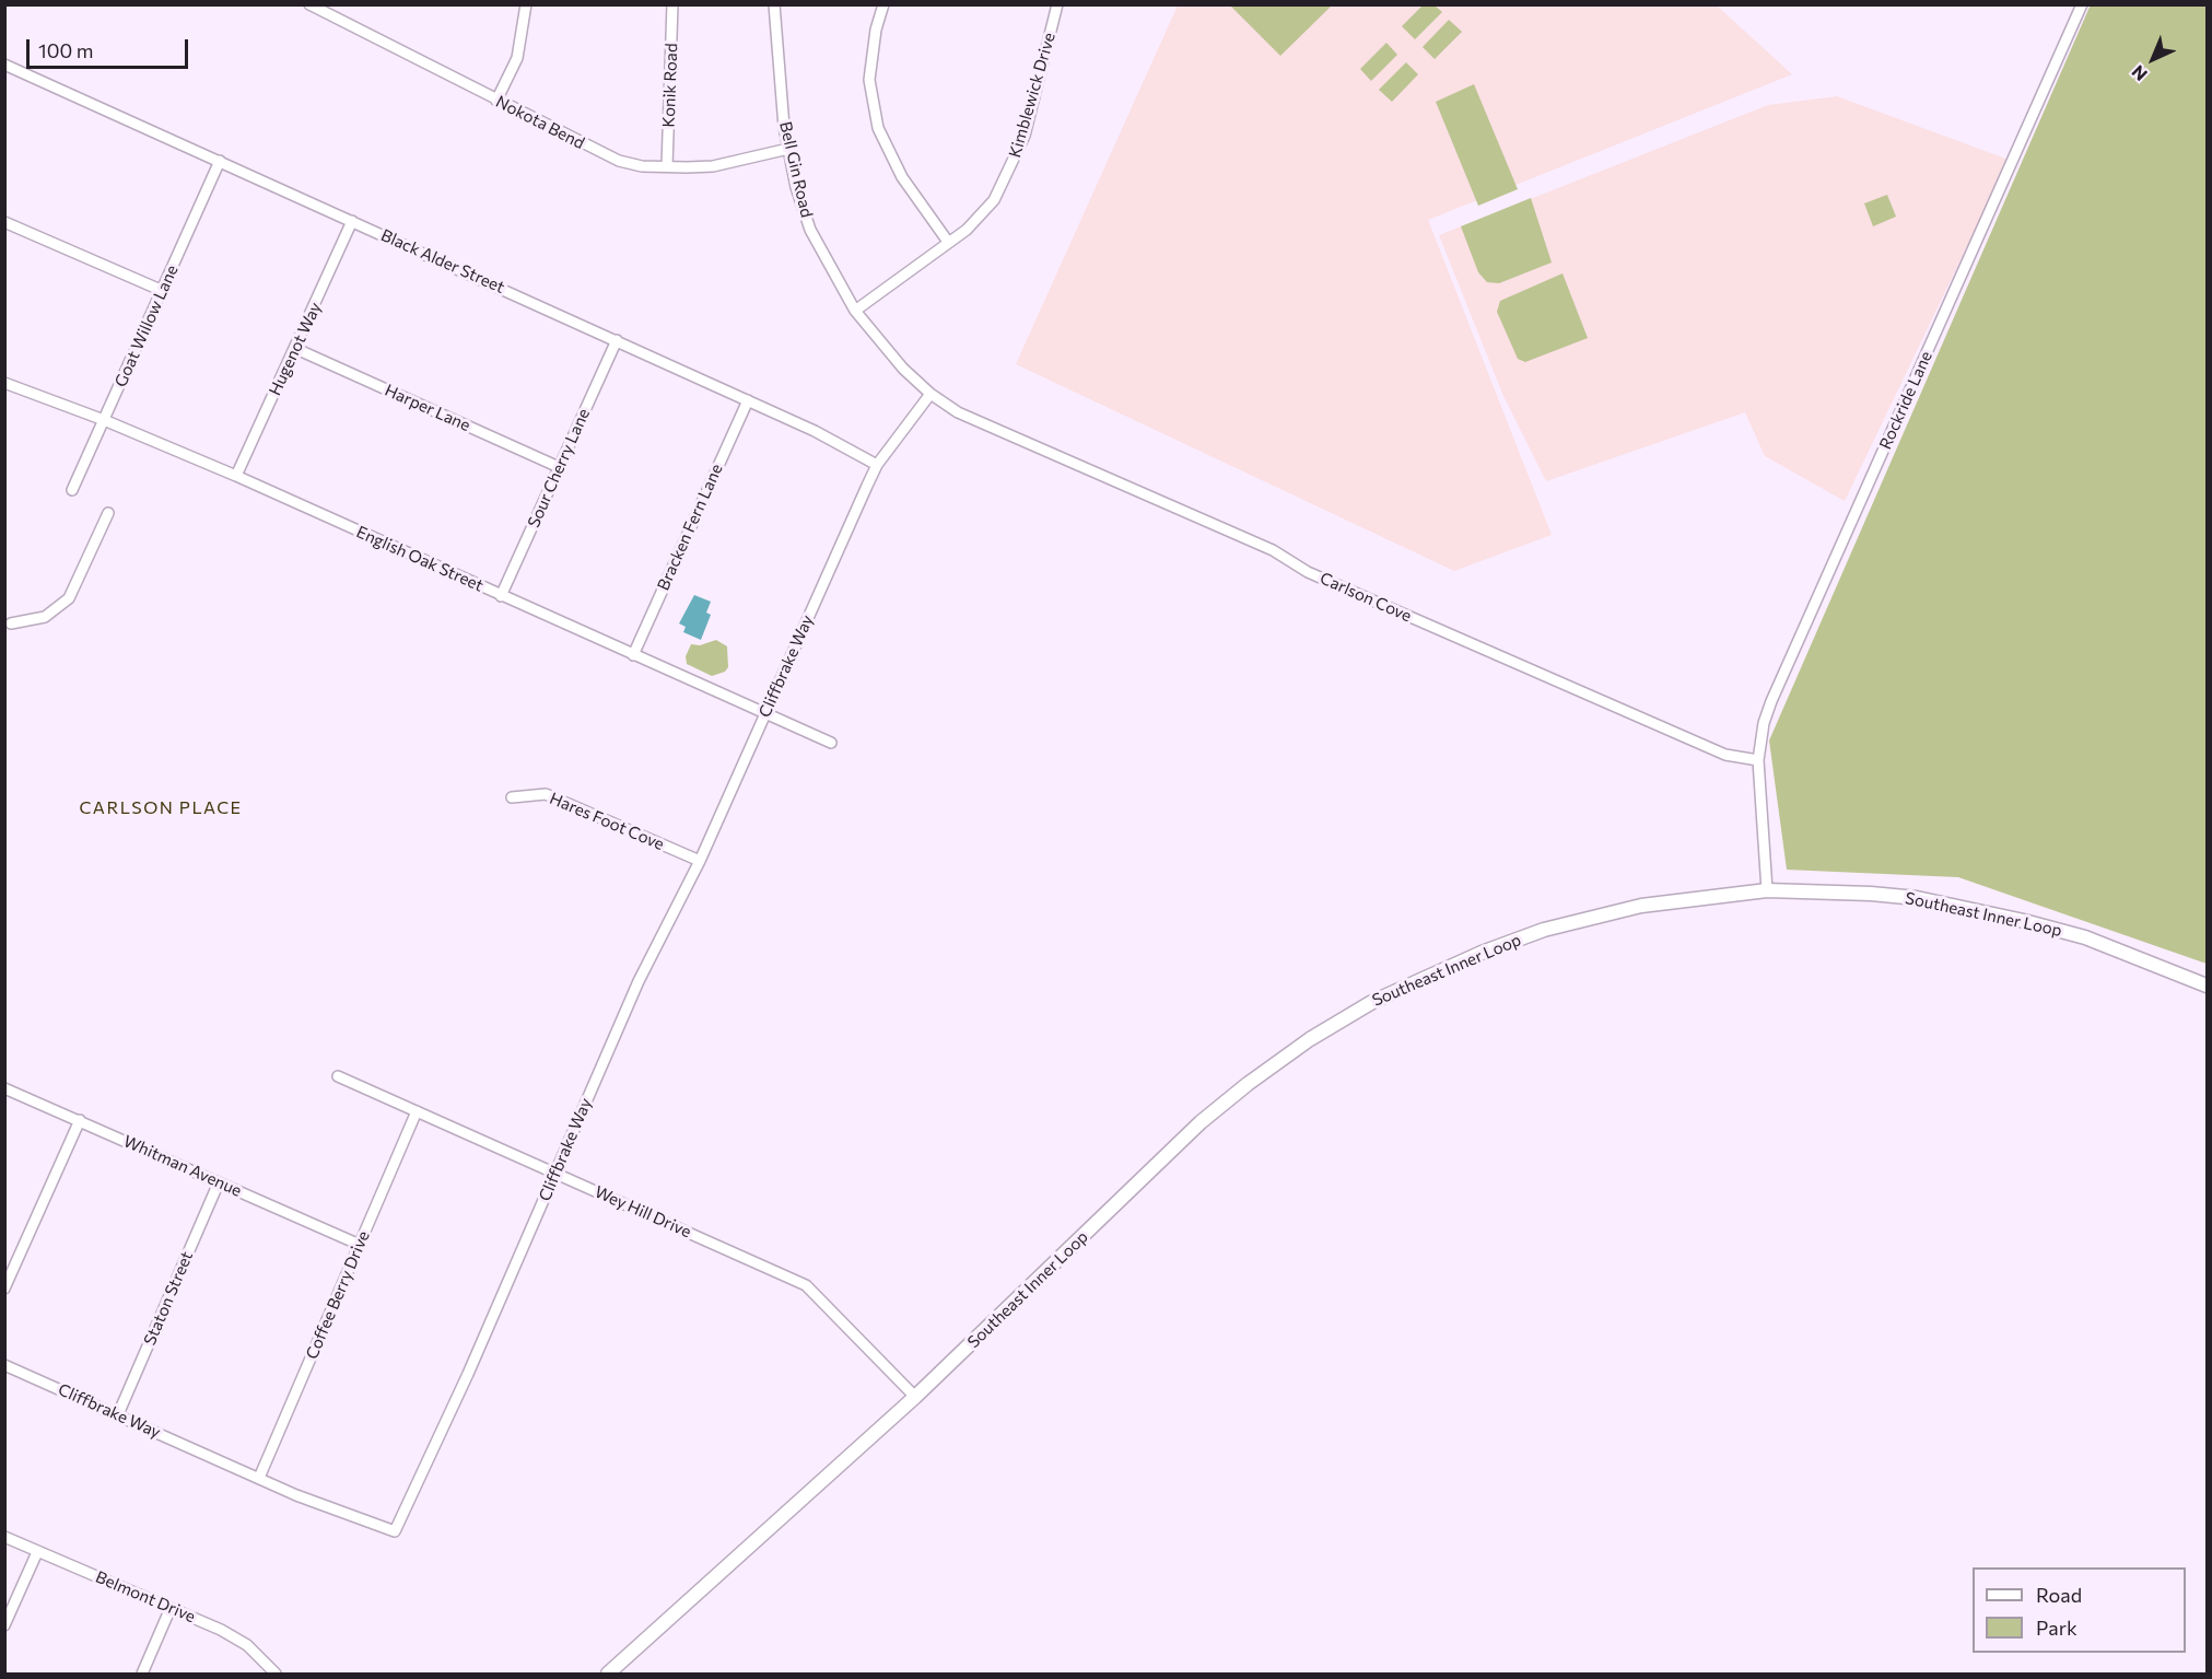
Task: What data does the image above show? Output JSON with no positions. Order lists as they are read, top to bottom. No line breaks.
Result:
{"streets":{"main road":["Southeast Inner Loop"],"street":["Konik Road","Kimblewick Drive","Nokota Bend","Bell Gin Road","Black Alder Street","Goat Willow Lane","Hugenot Way","Rockride Lane","Harper Lane","Sour Cherry Lane","Bracken Fern Lane","English Oak Street","Carlson Cove","Cliffbrake Way","Hares Foot Cove","Whitman Avenue","Wey Hill Drive","Coffee Berry Drive","Staton Street","Belmont Drive"]},"crossings":[["Konik Road","Nokota Bend"],["Kimblewick Drive","Bell Gin Road"],["Nokota Bend","Bell Gin Road"],["Bell Gin Road","Carlson Cove"],["Bell Gin Road","Cliffbrake Way"],["Black Alder Street","Goat Willow Lane"],["Black Alder Street","Hugenot Way"],["Black Alder Street","Sour Cherry Lane"],["Black Alder Street","Bracken Fern Lane"],["Black Alder Street","Cliffbrake Way"],["Goat Willow Lane","English Oak Street"],["Hugenot Way","Harper Lane"],["Hugenot Way","English Oak Street"],["Rockride Lane","Carlson Cove"],["Rockride Lane","Southeast Inner Loop"],["Harper Lane","Sour Cherry Lane"],["Sour Cherry Lane","English Oak Street"],["Bracken Fern Lane","English Oak Street"],["English Oak Street","Cliffbrake Way"],["Cliffbrake Way","Hares Foot Cove"],["Cliffbrake Way","Wey Hill Drive"],["Cliffbrake Way","Coffee Berry Drive"],["Cliffbrake Way","Staton Street"],["Southeast Inner Loop","Wey Hill Drive"],["Whitman Avenue","Coffee Berry Drive"],["Whitman Avenue","Staton Street"],["Wey Hill Drive","Coffee Berry Drive"]],"districts":["CARLSON PLACE"],"legend":["Road","Park"],"scale_bar":"100 m","north":"bottom left"}
